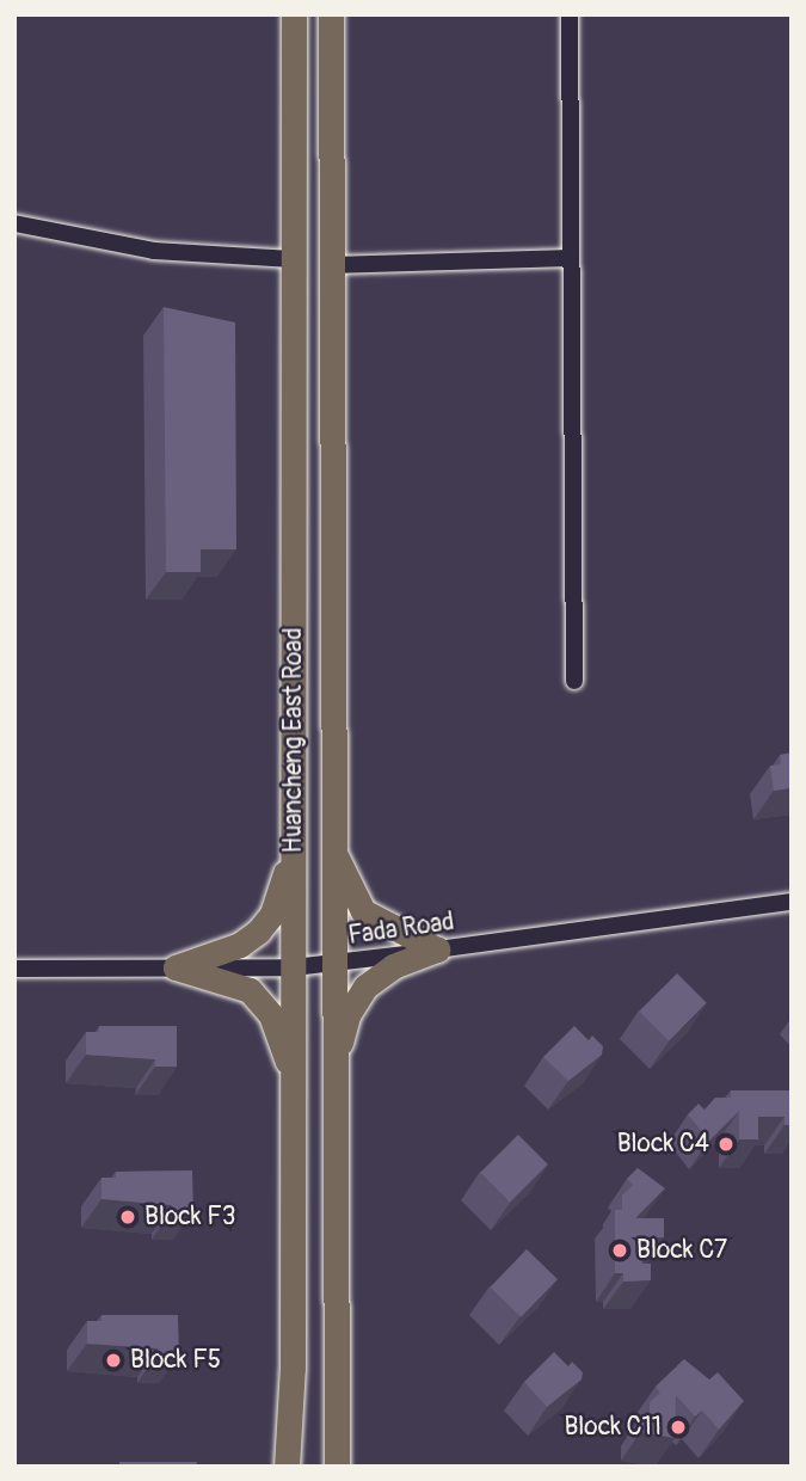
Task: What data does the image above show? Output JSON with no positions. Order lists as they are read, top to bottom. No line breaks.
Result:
{"streets":{"main road":["Huancheng East Road"],"street":["Fada Road"]},"crossings":[["Huancheng East Road","Fada Road"]],"places":["Block C4","Block F3","Block C7","Block F5","Block C11"]}
